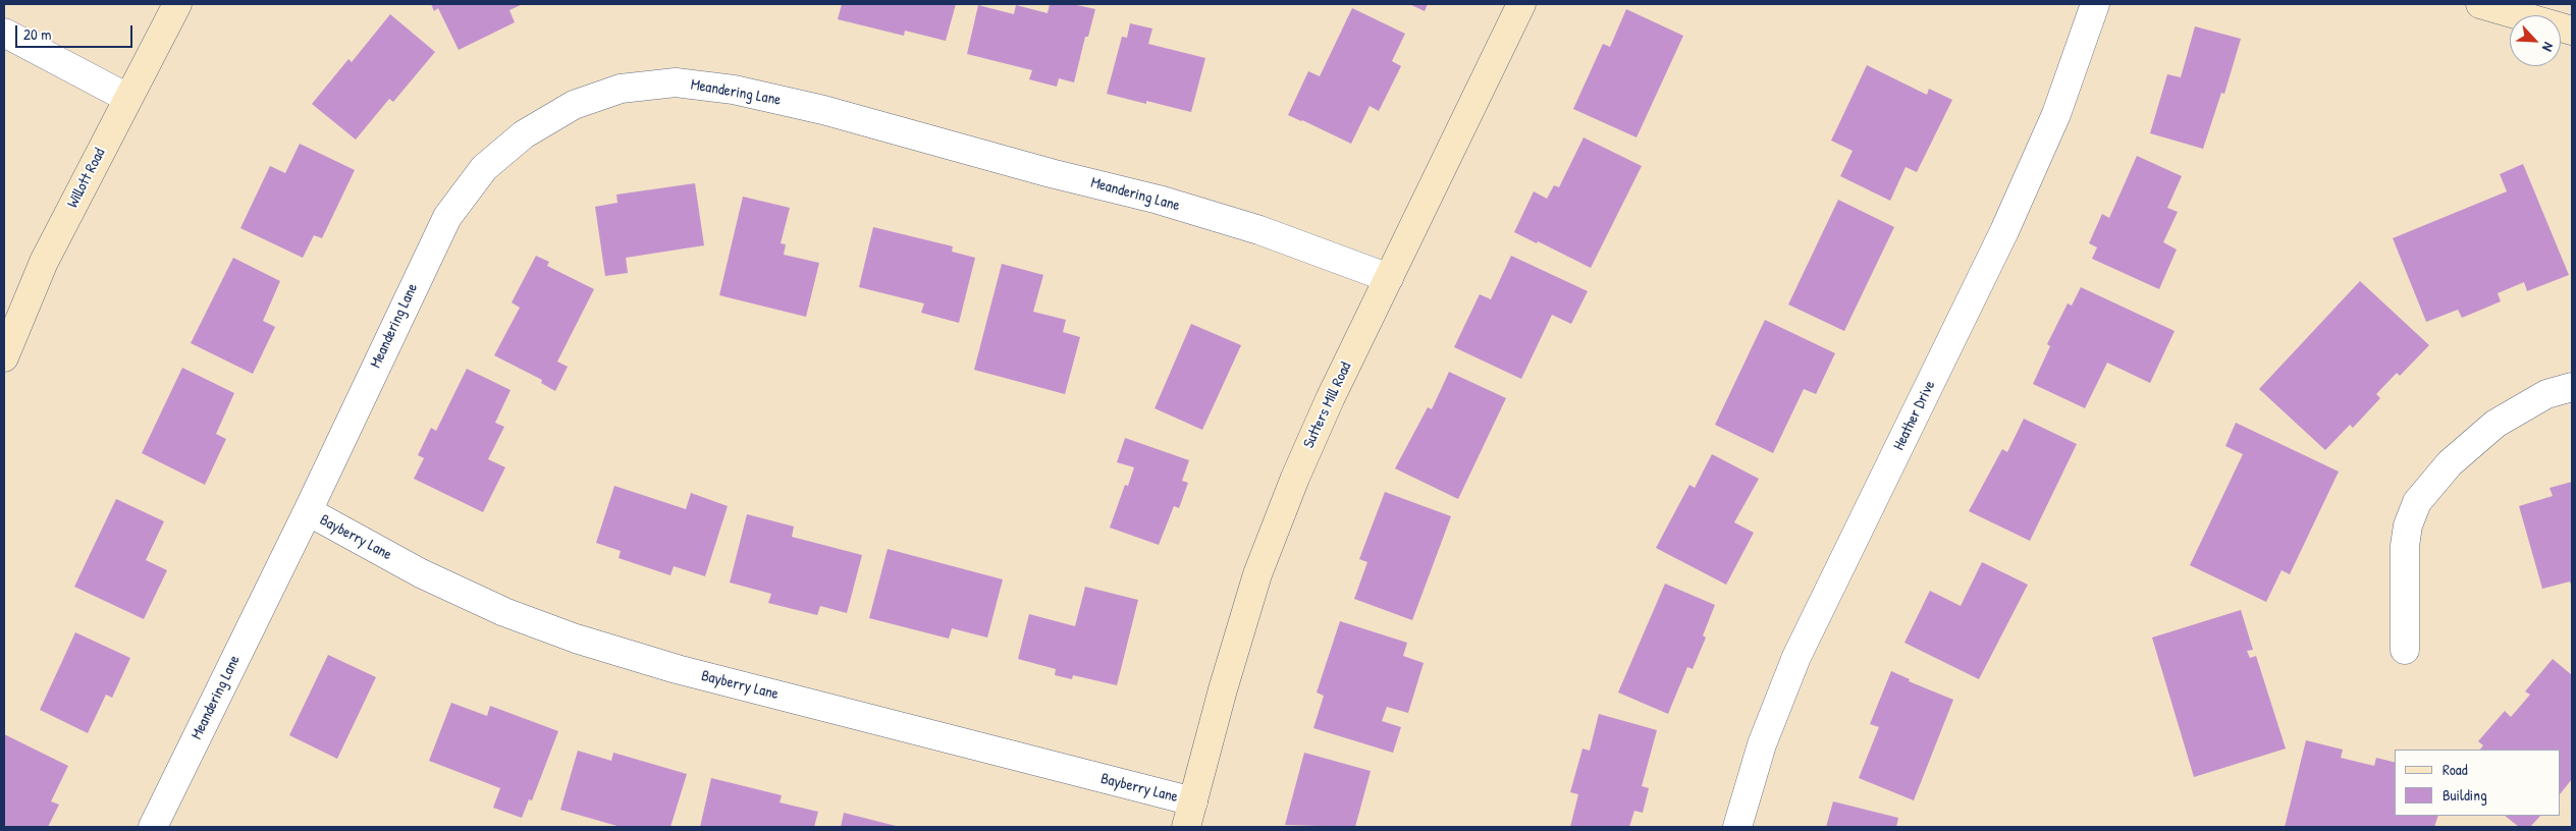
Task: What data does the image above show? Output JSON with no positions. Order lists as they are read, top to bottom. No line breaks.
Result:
{"streets":{"street":["Meandering Lane","Willott Road","Sutters Mill Road","Heather Drive","Bayberry Lane"]},"crossings":[["Meandering Lane","Sutters Mill Road"],["Meandering Lane","Bayberry Lane"],["Sutters Mill Road","Bayberry Lane"]],"legend":["Road","Building"],"scale_bar":"20 m","north":"bottom right"}
